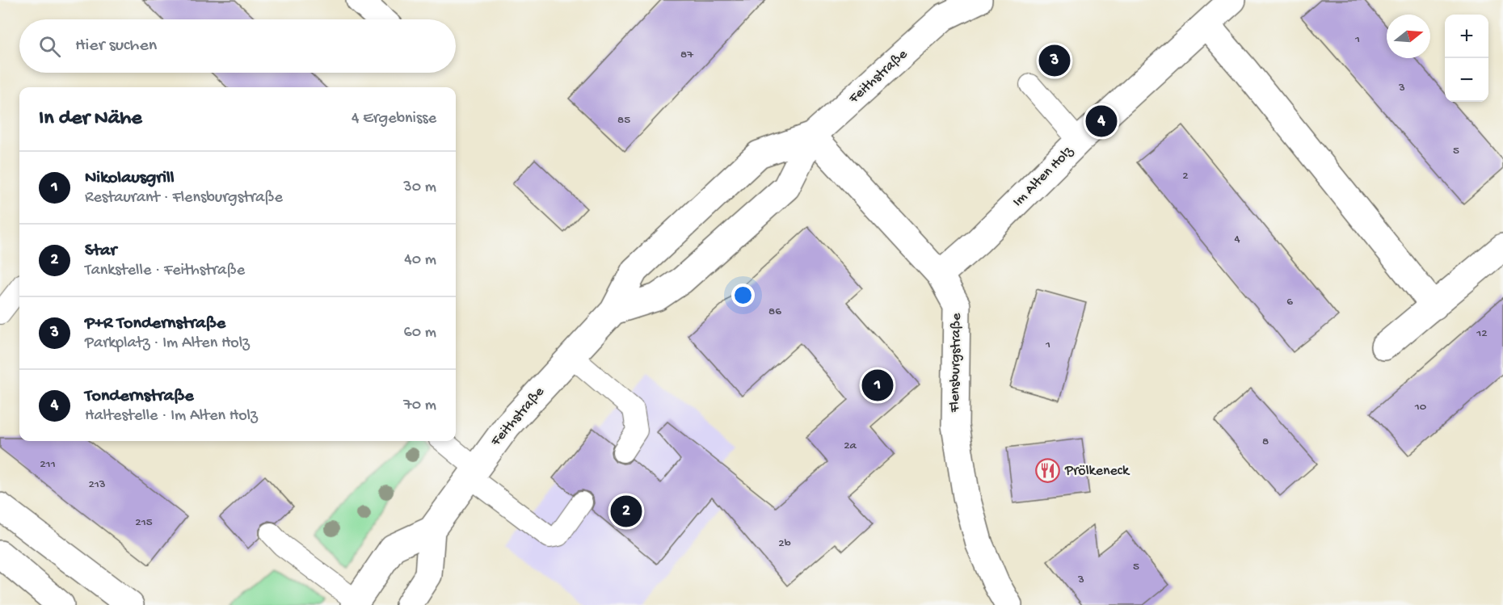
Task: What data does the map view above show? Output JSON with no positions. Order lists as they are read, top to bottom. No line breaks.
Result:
{"streets":{"street":["Feithstraße","Im Alten Holz","Flensburgstraße"]},"crossings":[["Feithstraße","Flensburgstraße"],["Im Alten Holz","Flensburgstraße"]],"places":{"restaurant":["Prölkeneck"]},"house_numbers":["1","87","3","85","5","2","4","6","86","12","1","10","8","2a","211","213","215","2b","5","3"],"north":"right","page":{"map_buttons":["+","−"],"search":"Hier suchen","pins":["3","4","1","2"],"heading":["In der Nähe","4 Ergebnisse"],"list":[{"mark":"1","name":"Nikolausgrill","note":"Restaurant · Flensburgstraße","value":"30 m"},{"mark":"2","name":"Star","note":"Tankstelle · Feithstraße","value":"40 m"},{"mark":"3","name":"P+R Tondernstraße","note":"Parkplatz · Im Alten Holz","value":"60 m"},{"mark":"4","name":"Tondernstraße","note":"Haltestelle · Im Alten Holz","value":"70 m"}]}}
